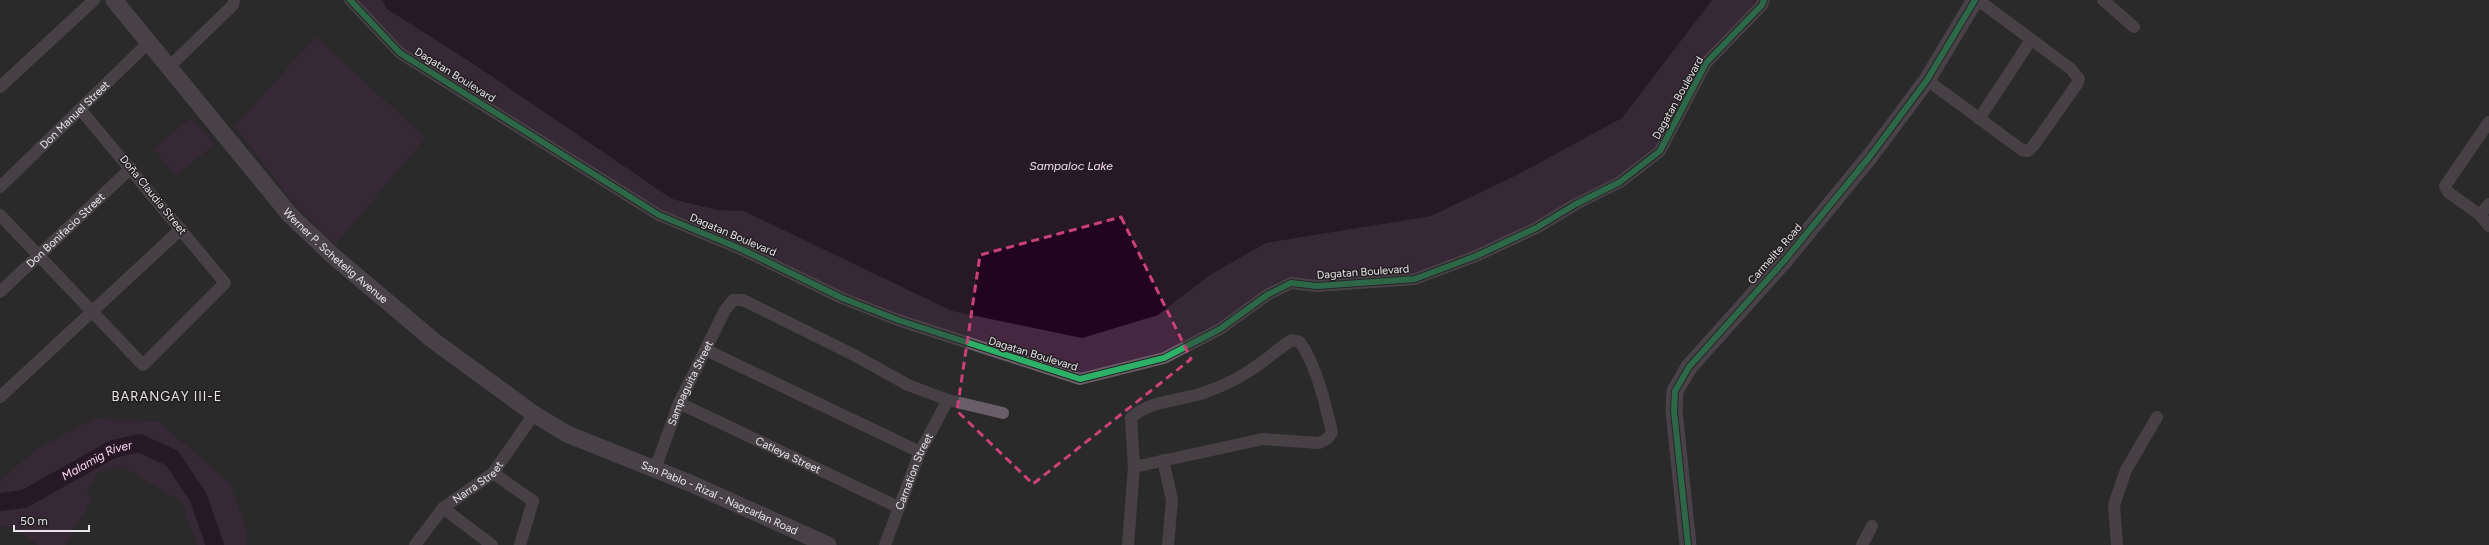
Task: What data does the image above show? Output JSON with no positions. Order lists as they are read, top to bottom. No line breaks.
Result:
{"streets":{"main road":["Carmelite Road","Werner P. Schetelig Avenue","San Pablo - Rizal - Nagcarlan Road"],"street":["Dagatan Boulevard","Don Manuel Street","Doña Claudia Street","Don Bonifacio Street","Sampaguita Street","Catleya Street","Carnation Street","Narra Street"]},"crossings":[["Don Manuel Street","Doña Claudia Street"],["Don Manuel Street","Werner P. Schetelig Avenue"],["Doña Claudia Street","Don Bonifacio Street"],["Werner P. Schetelig Avenue","Narra Street"],["Werner P. Schetelig Avenue","San Pablo - Rizal - Nagcarlan Road"],["Sampaguita Street","Catleya Street"],["Sampaguita Street","Carnation Street"],["Sampaguita Street","San Pablo - Rizal - Nagcarlan Road"],["Catleya Street","Carnation Street"]],"districts":["BARANGAY III-E"],"water":["Sampaloc Lake","Malamig River"],"scale_bar":"50 m"}
